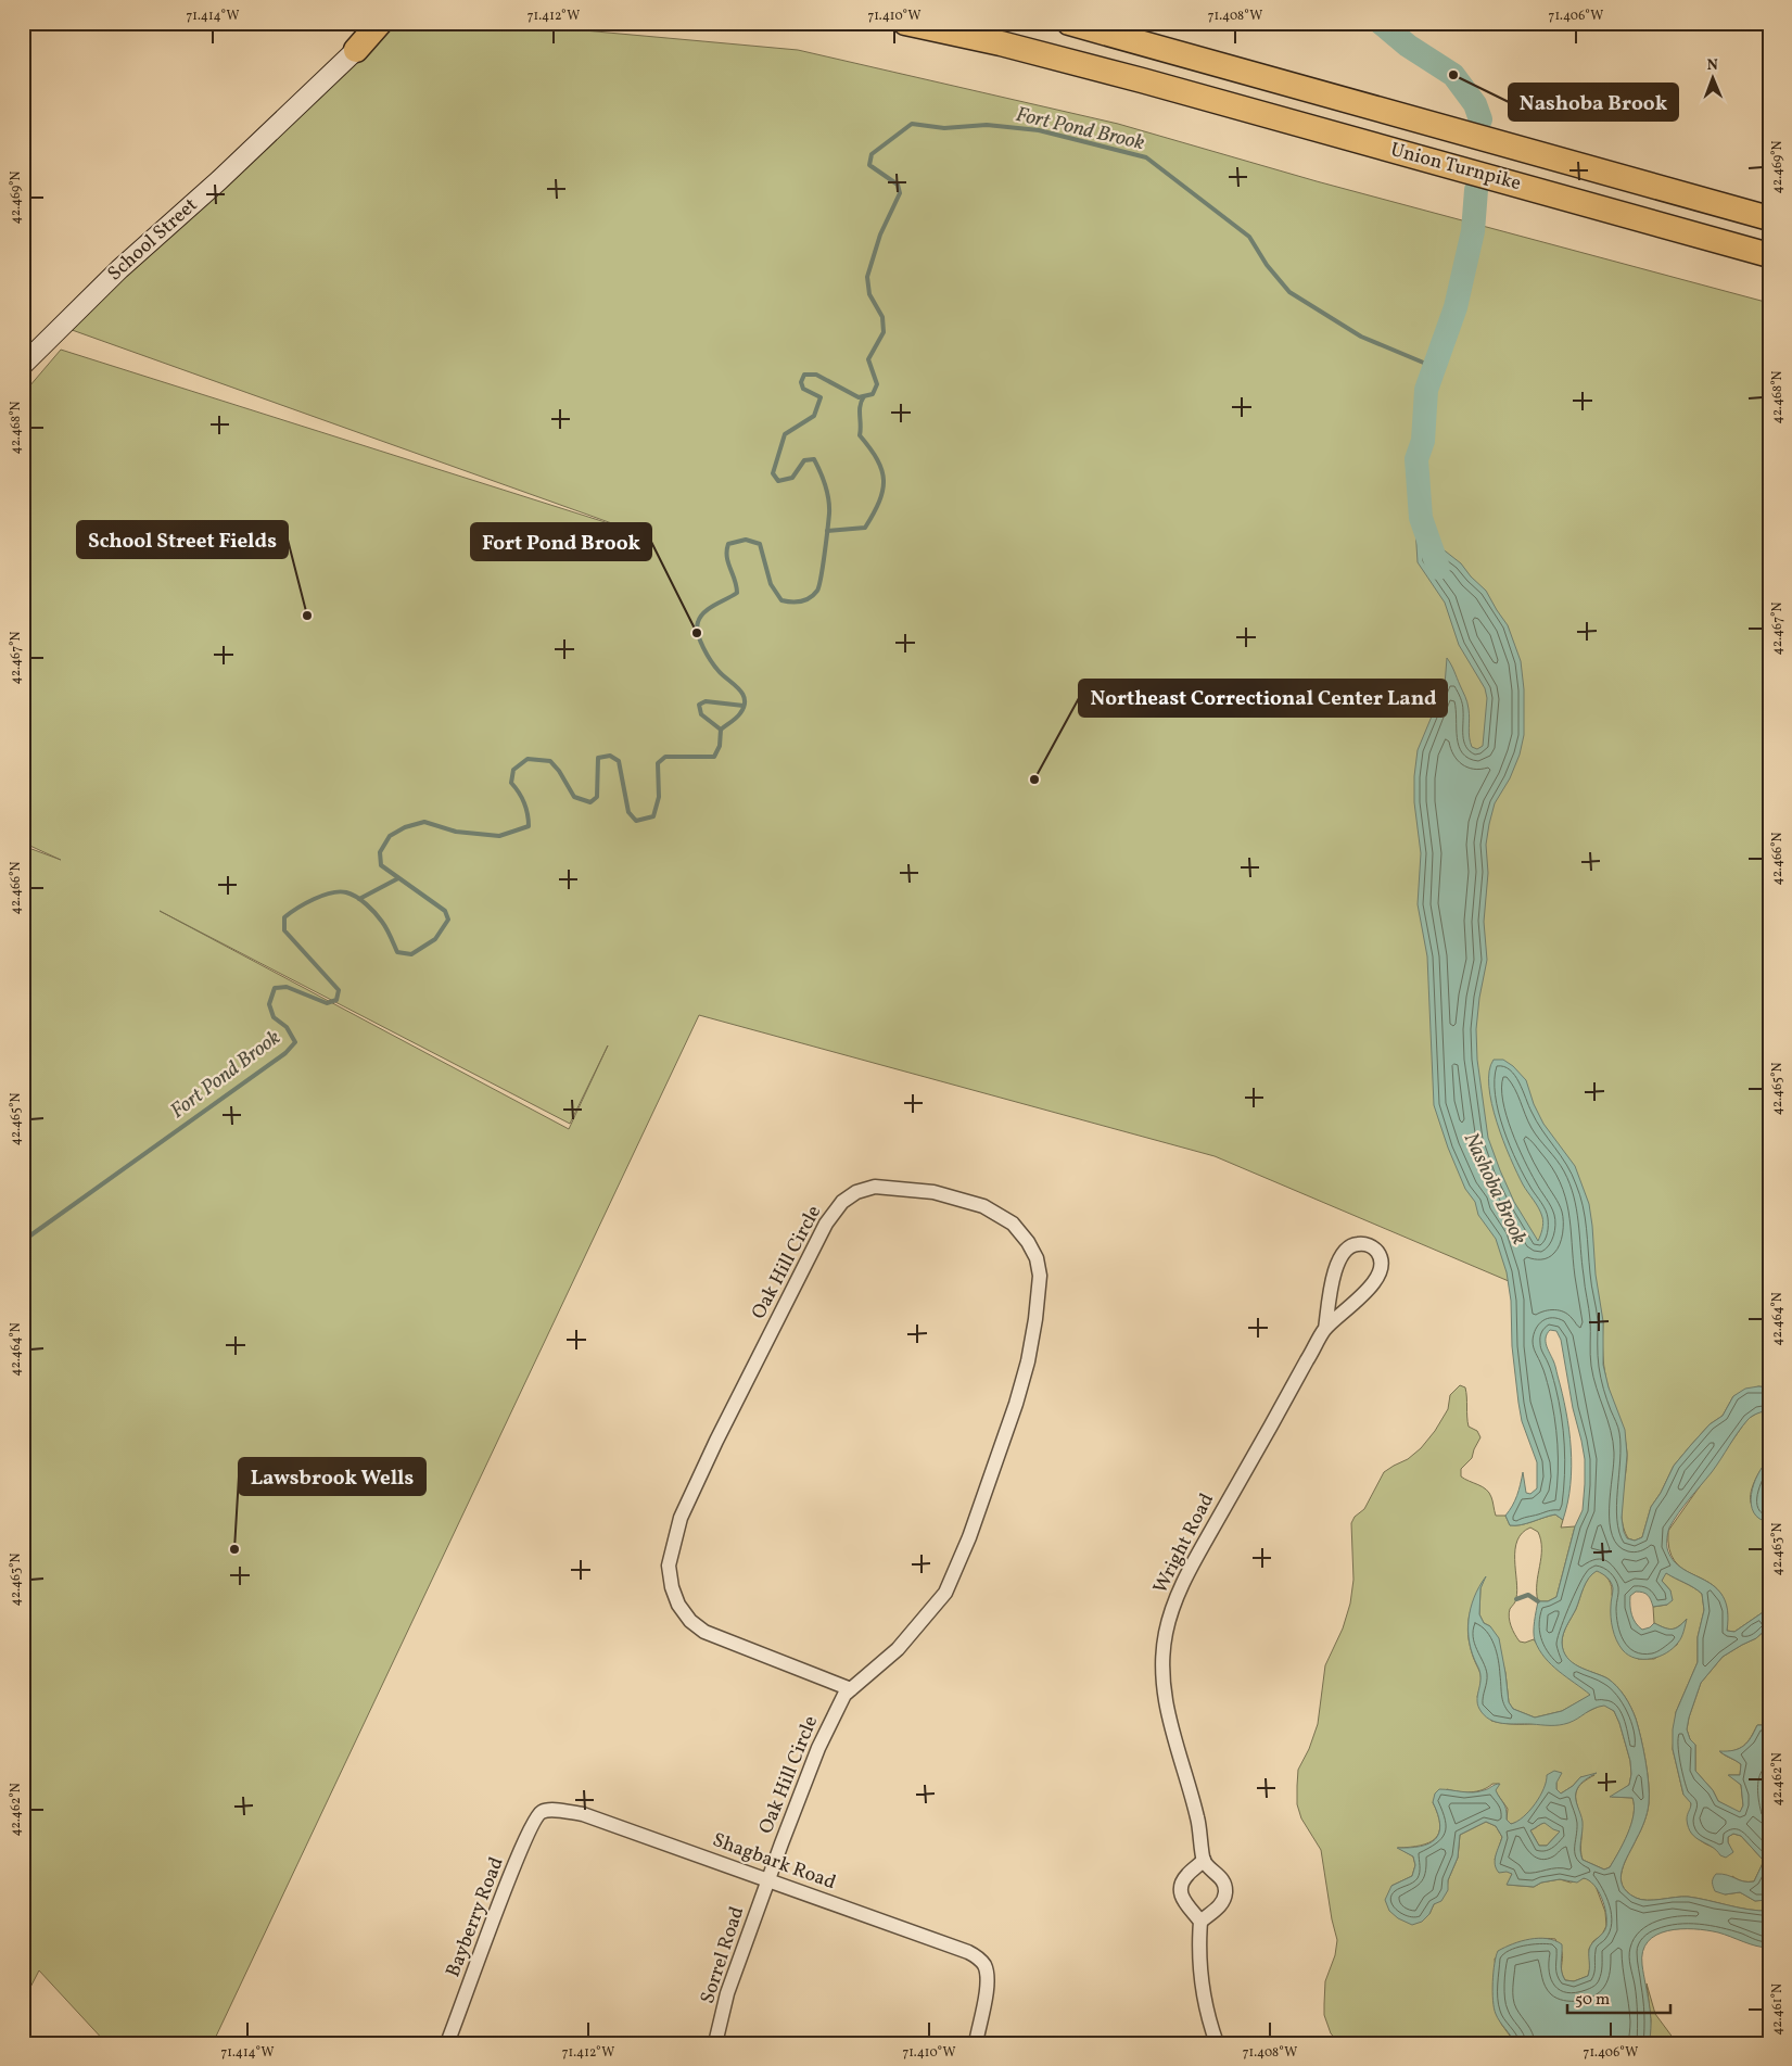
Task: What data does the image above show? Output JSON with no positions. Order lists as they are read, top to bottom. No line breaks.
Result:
{"streets":{"highway":["Union Turnpike"],"street":["School Street","Oak Hill Circle","Wright Road","Shagbark Road","Bayberry Road","Sorrel Road"]},"crossings":[["Oak Hill Circle","Shagbark Road"],["Oak Hill Circle","Sorrel Road"],["Shagbark Road","Bayberry Road"],["Shagbark Road","Sorrel Road"]],"water":["Fort Pond Brook","Nashoba Brook"],"places":["Nashoba Brook","School Street Fields","Fort Pond Brook","Northeast Correctional Center Land","Lawsbrook Wells"],"scale_bar":"50 m","north":"top","coordinates":["71.414°W","71.412°W","71.410°W","71.408°W","71.406°W","42.469°N","42.468°N","42.467°N","42.466°N","42.465°N","42.464°N","42.463°N","42.462°N","42.461°N"]}
